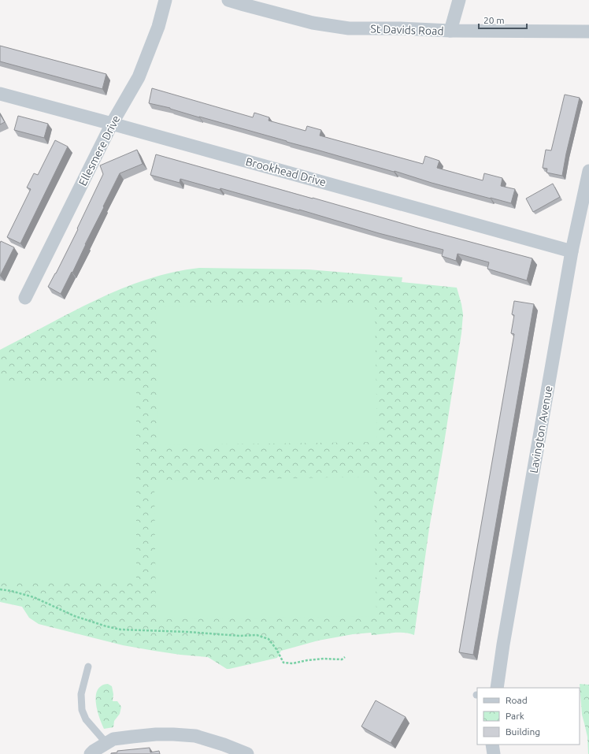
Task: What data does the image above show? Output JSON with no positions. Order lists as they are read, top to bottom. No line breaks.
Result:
{"streets":{"street":["St Davids Road","Ellesmere Drive","Brookhead Drive","Lavington Avenue"]},"crossings":[["Ellesmere Drive","Brookhead Drive"],["Brookhead Drive","Lavington Avenue"]],"legend":["Road","Park","Building"],"scale_bar":"20 m"}
